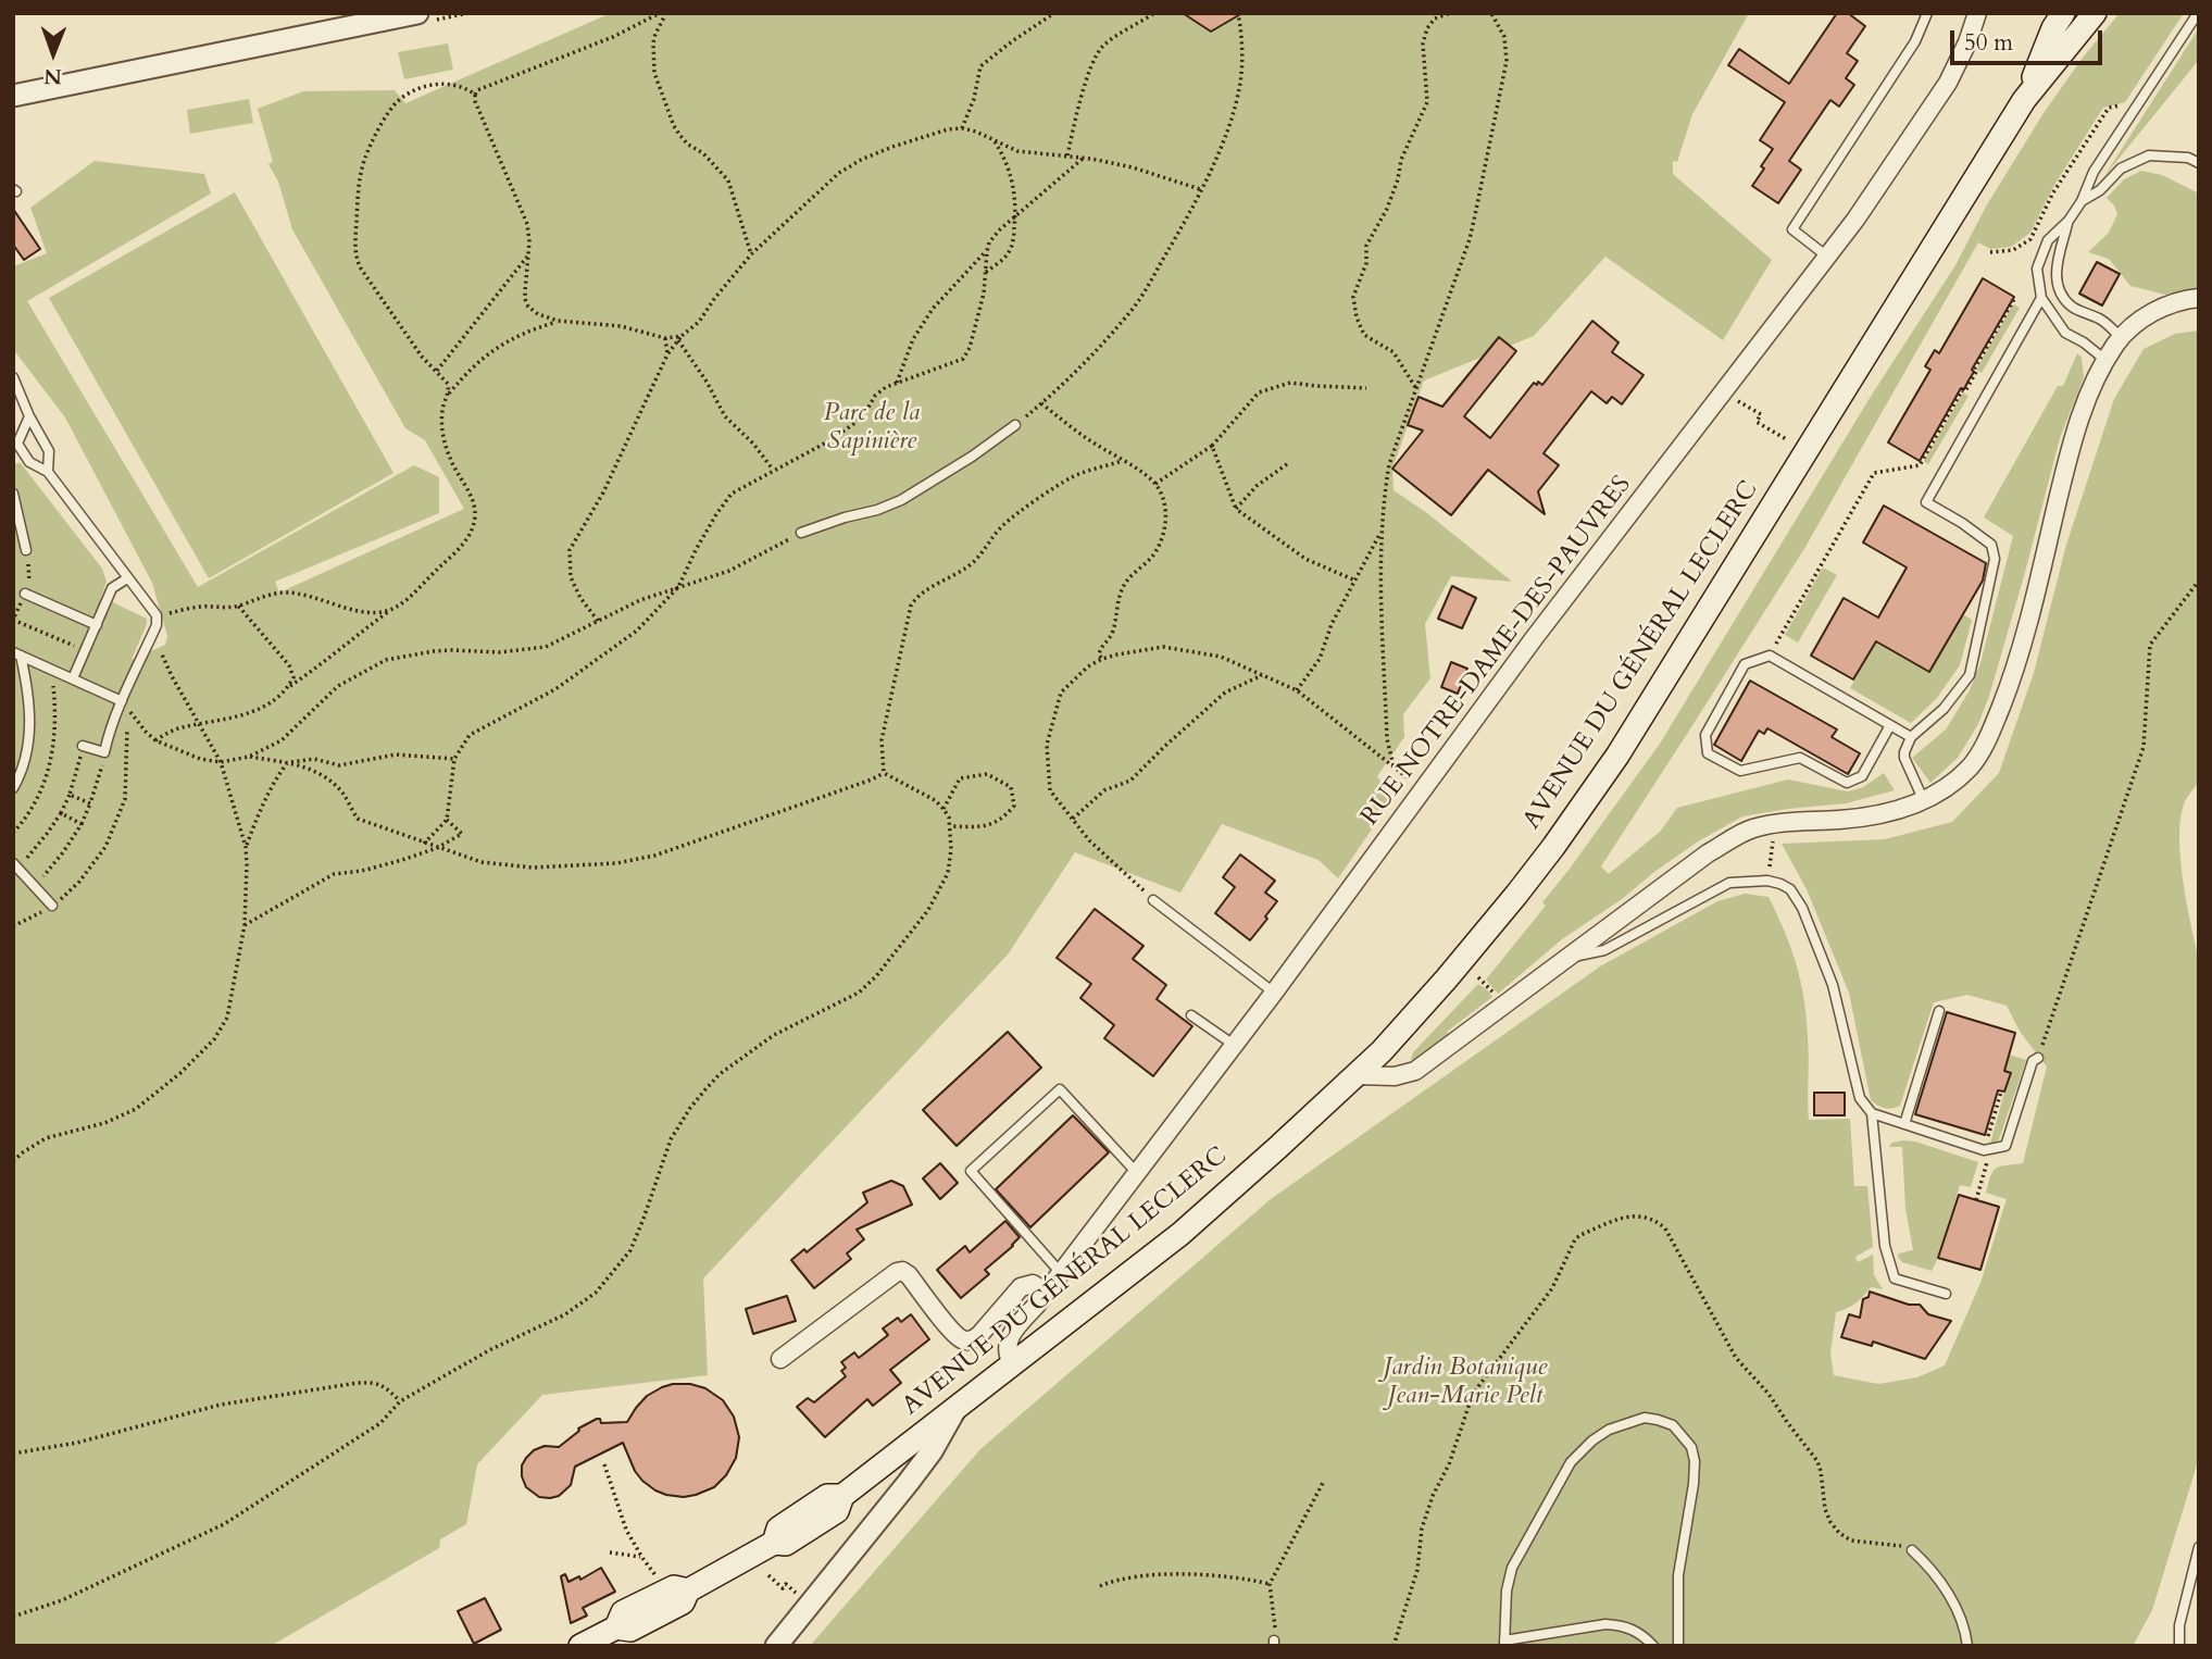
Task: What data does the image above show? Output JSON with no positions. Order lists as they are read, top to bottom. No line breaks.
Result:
{"streets":{"main road":["AVENUE DU GÉNÉRAL LECLERC"],"street":["RUE NOTRE-DAME-DES-PAUVRES"]},"crossings":[["RUE NOTRE-DAME-DES-PAUVRES","AVENUE DU GÉNÉRAL LECLERC"]],"parks":["Parc de la Sapinière","Jardin Botanique Jean-Marie Pelt"],"scale_bar":"50 m","north":"bottom"}
